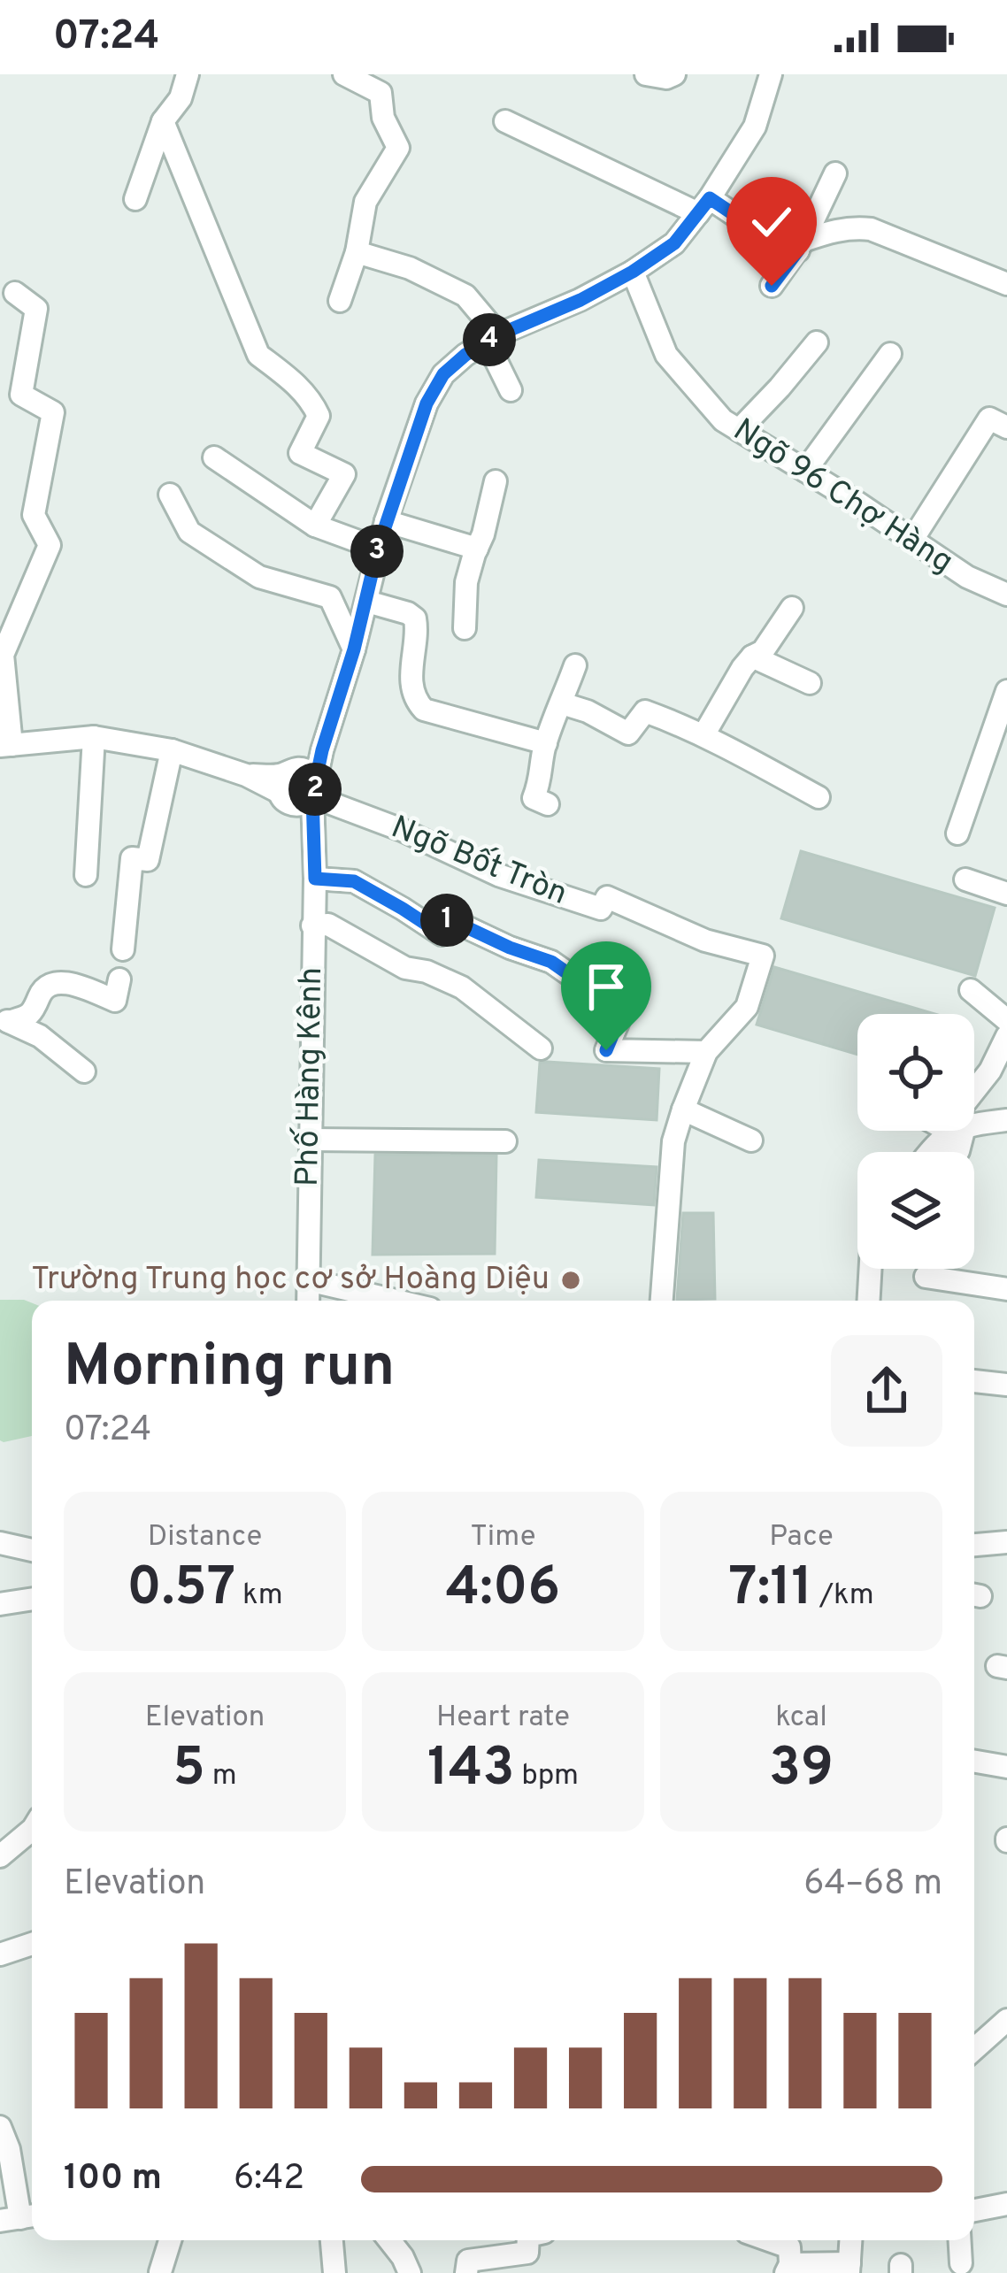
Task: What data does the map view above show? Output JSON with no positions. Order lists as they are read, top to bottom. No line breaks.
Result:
{"streets":{"street":["Ngõ 96 Chợ Hàng","Ngõ Bốt Tròn","Phố Hàng Kênh"]},"crossings":[["Ngõ Bốt Tròn","Phố Hàng Kênh"]],"places":["Trường Trung học cơ sở Hoàng Diệu"],"page":{"status":"07:24","pins":["4","3","2","1"],"heading":["Morning run","07:24"],"stats":[["Distance","0.57 km"],["Time","4:06"],["Pace","7:11 /km"],["Elevation","5 m"],["Heart rate","143 bpm"],["kcal","39"]],"chart":["Elevation","64–68 m"],"list":[{"name":"100 m","note":"6:42"}]}}
